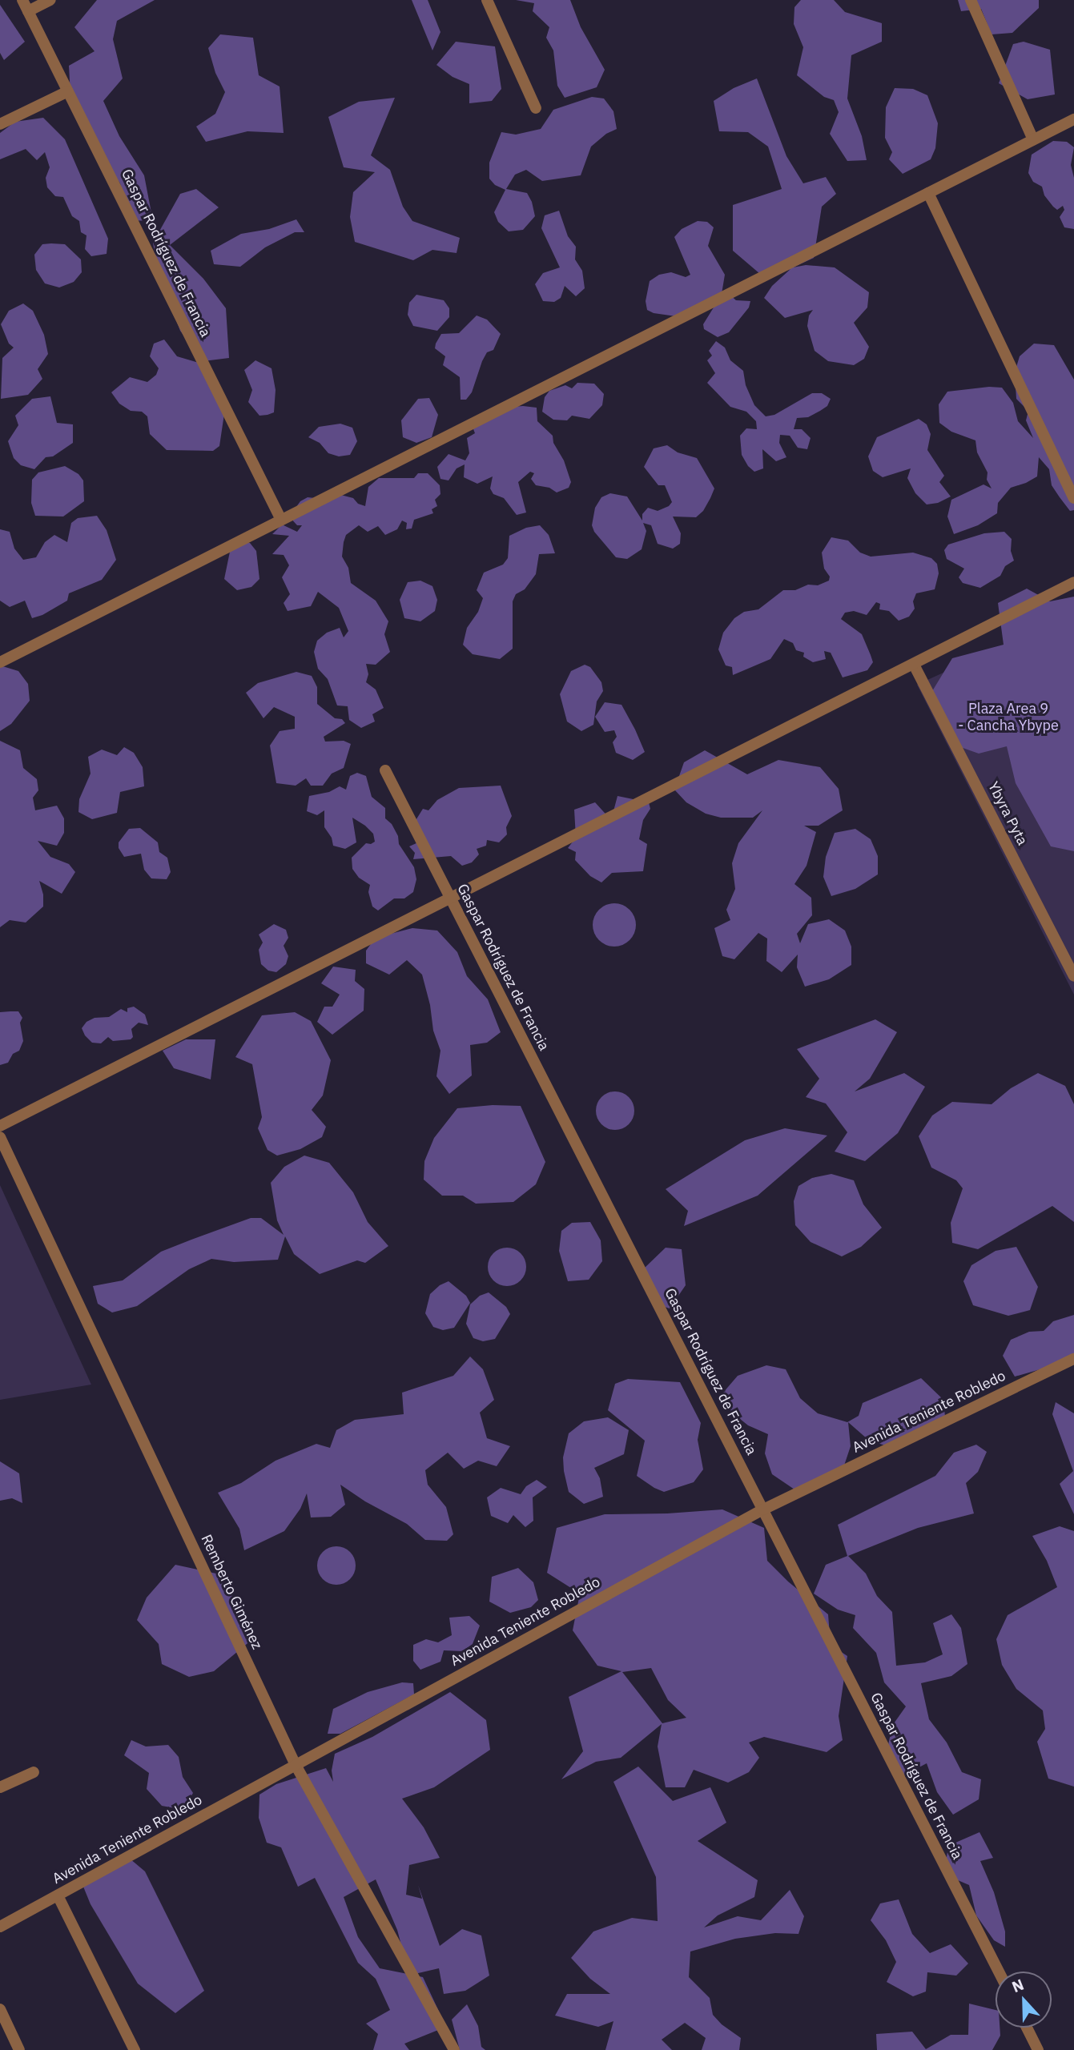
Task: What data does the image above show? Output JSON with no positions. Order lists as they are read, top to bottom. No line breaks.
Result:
{"streets":{"street":["Gaspar Rodríguez de Francia","Ybyra Pyta","Avenida Teniente Robledo","Remberto Giménez"]},"crossings":[["Gaspar Rodríguez de Francia","Avenida Teniente Robledo"],["Avenida Teniente Robledo","Remberto Giménez"]],"parks":["Plaza Area 9 - Cancha Ybype"],"north":"top"}
